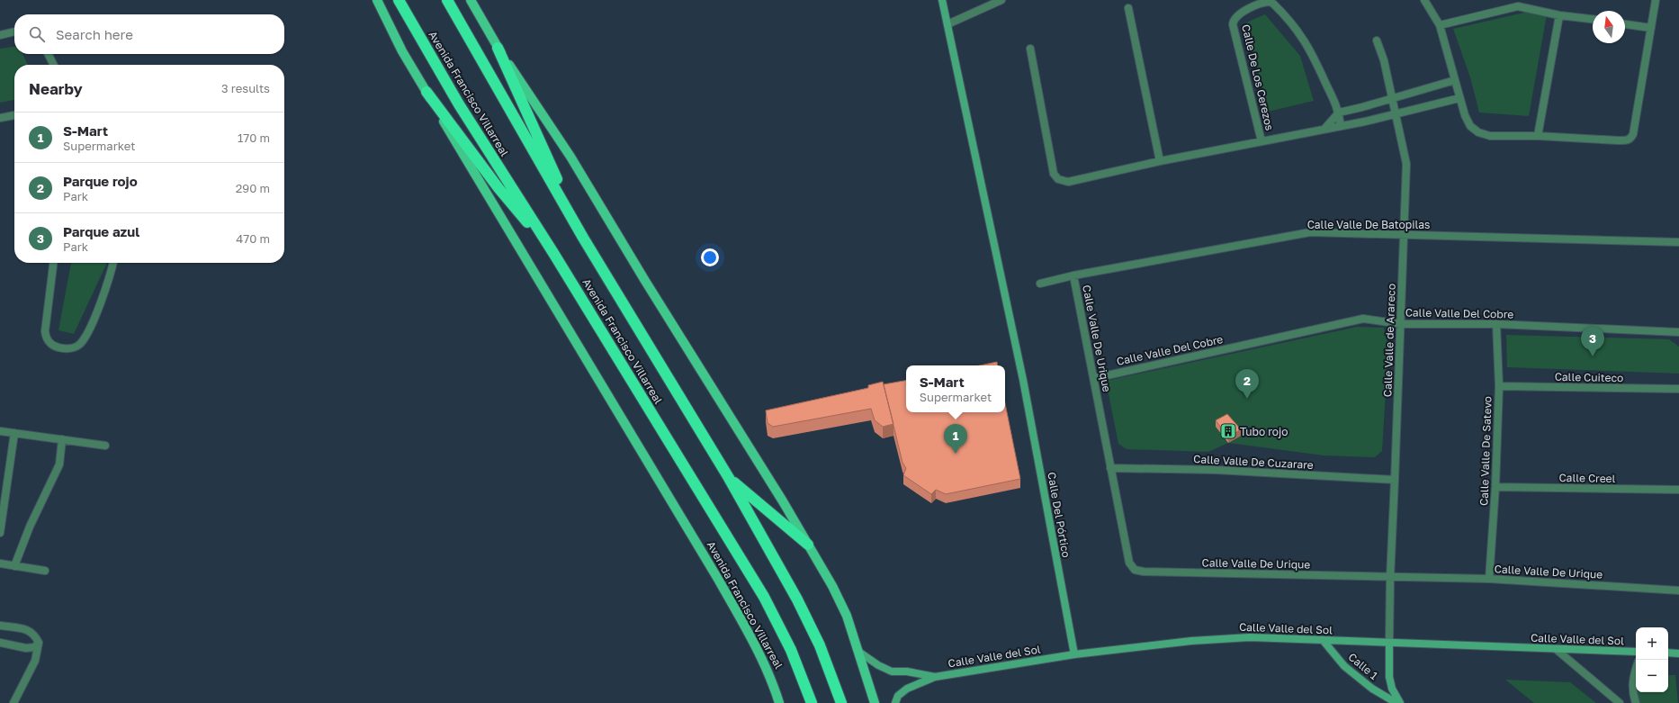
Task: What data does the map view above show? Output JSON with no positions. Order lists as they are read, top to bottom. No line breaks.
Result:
{"streets":{"highway":["Avenida Francisco Villarreal"],"main road":["Calle Del Pórtico","Calle Valle del Sol","Calle 1"],"street":["Calle De Los Cerezos","Calle Valle De Batopilas","Calle Valle Del Cobre","Calle Valle De Urique","Calle Valle de Arareco","Calle Cuiteco","Calle Valle De Satevo","Calle Valle De Cuzarare","Calle Creel"]},"crossings":[["Calle De Los Cerezos","Calle Valle de Arareco"],["Calle Valle De Batopilas","Calle Valle De Urique"],["Calle Valle De Batopilas","Calle Valle de Arareco"],["Calle Valle Del Cobre","Calle Valle De Urique"],["Calle Valle Del Cobre","Calle Valle de Arareco"],["Calle Valle Del Cobre","Calle Valle De Satevo"],["Calle Valle De Urique","Calle Valle de Arareco"],["Calle Valle De Urique","Calle Valle De Satevo"],["Calle Valle De Urique","Calle Valle De Cuzarare"],["Calle Valle de Arareco","Calle Valle De Cuzarare"],["Calle Valle de Arareco","Calle Valle del Sol"],["Calle Valle de Arareco","Calle 1"],["Calle Cuiteco","Calle Valle De Satevo"],["Calle Valle De Satevo","Calle Creel"],["Calle Del Pórtico","Calle Valle del Sol"],["Calle Valle del Sol","Calle 1"]],"places":{"building":["Tubo rojo"]},"north":"top","page":{"search":"Search here","heading":["Nearby","3 results"],"list":[{"mark":"1","name":"S-Mart","note":"Supermarket","value":"170 m"},{"mark":"2","name":"Parque rojo","note":"Park","value":"290 m"},{"mark":"3","name":"Parque azul","note":"Park","value":"470 m"}],"pins":["3","2","1"],"popup":["S-Mart","Supermarket"],"map_buttons":["+","−"]}}
